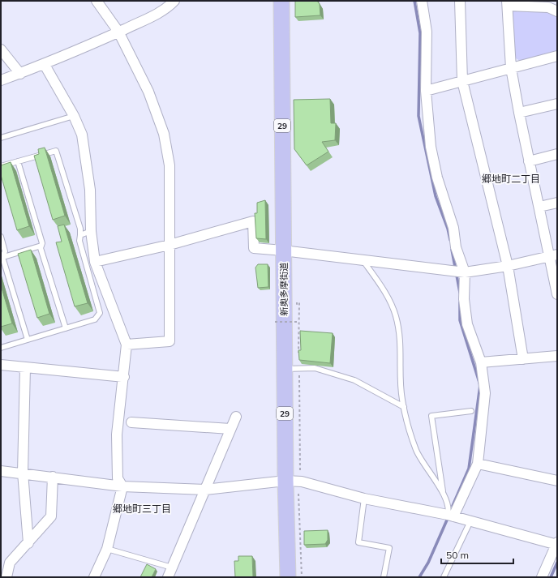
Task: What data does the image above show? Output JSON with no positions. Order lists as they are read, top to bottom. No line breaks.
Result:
{"streets":{"main road":["29","新奥多摩街道"]},"districts":["郷地町二丁目","郷地町三丁目"],"scale_bar":"50 m"}
